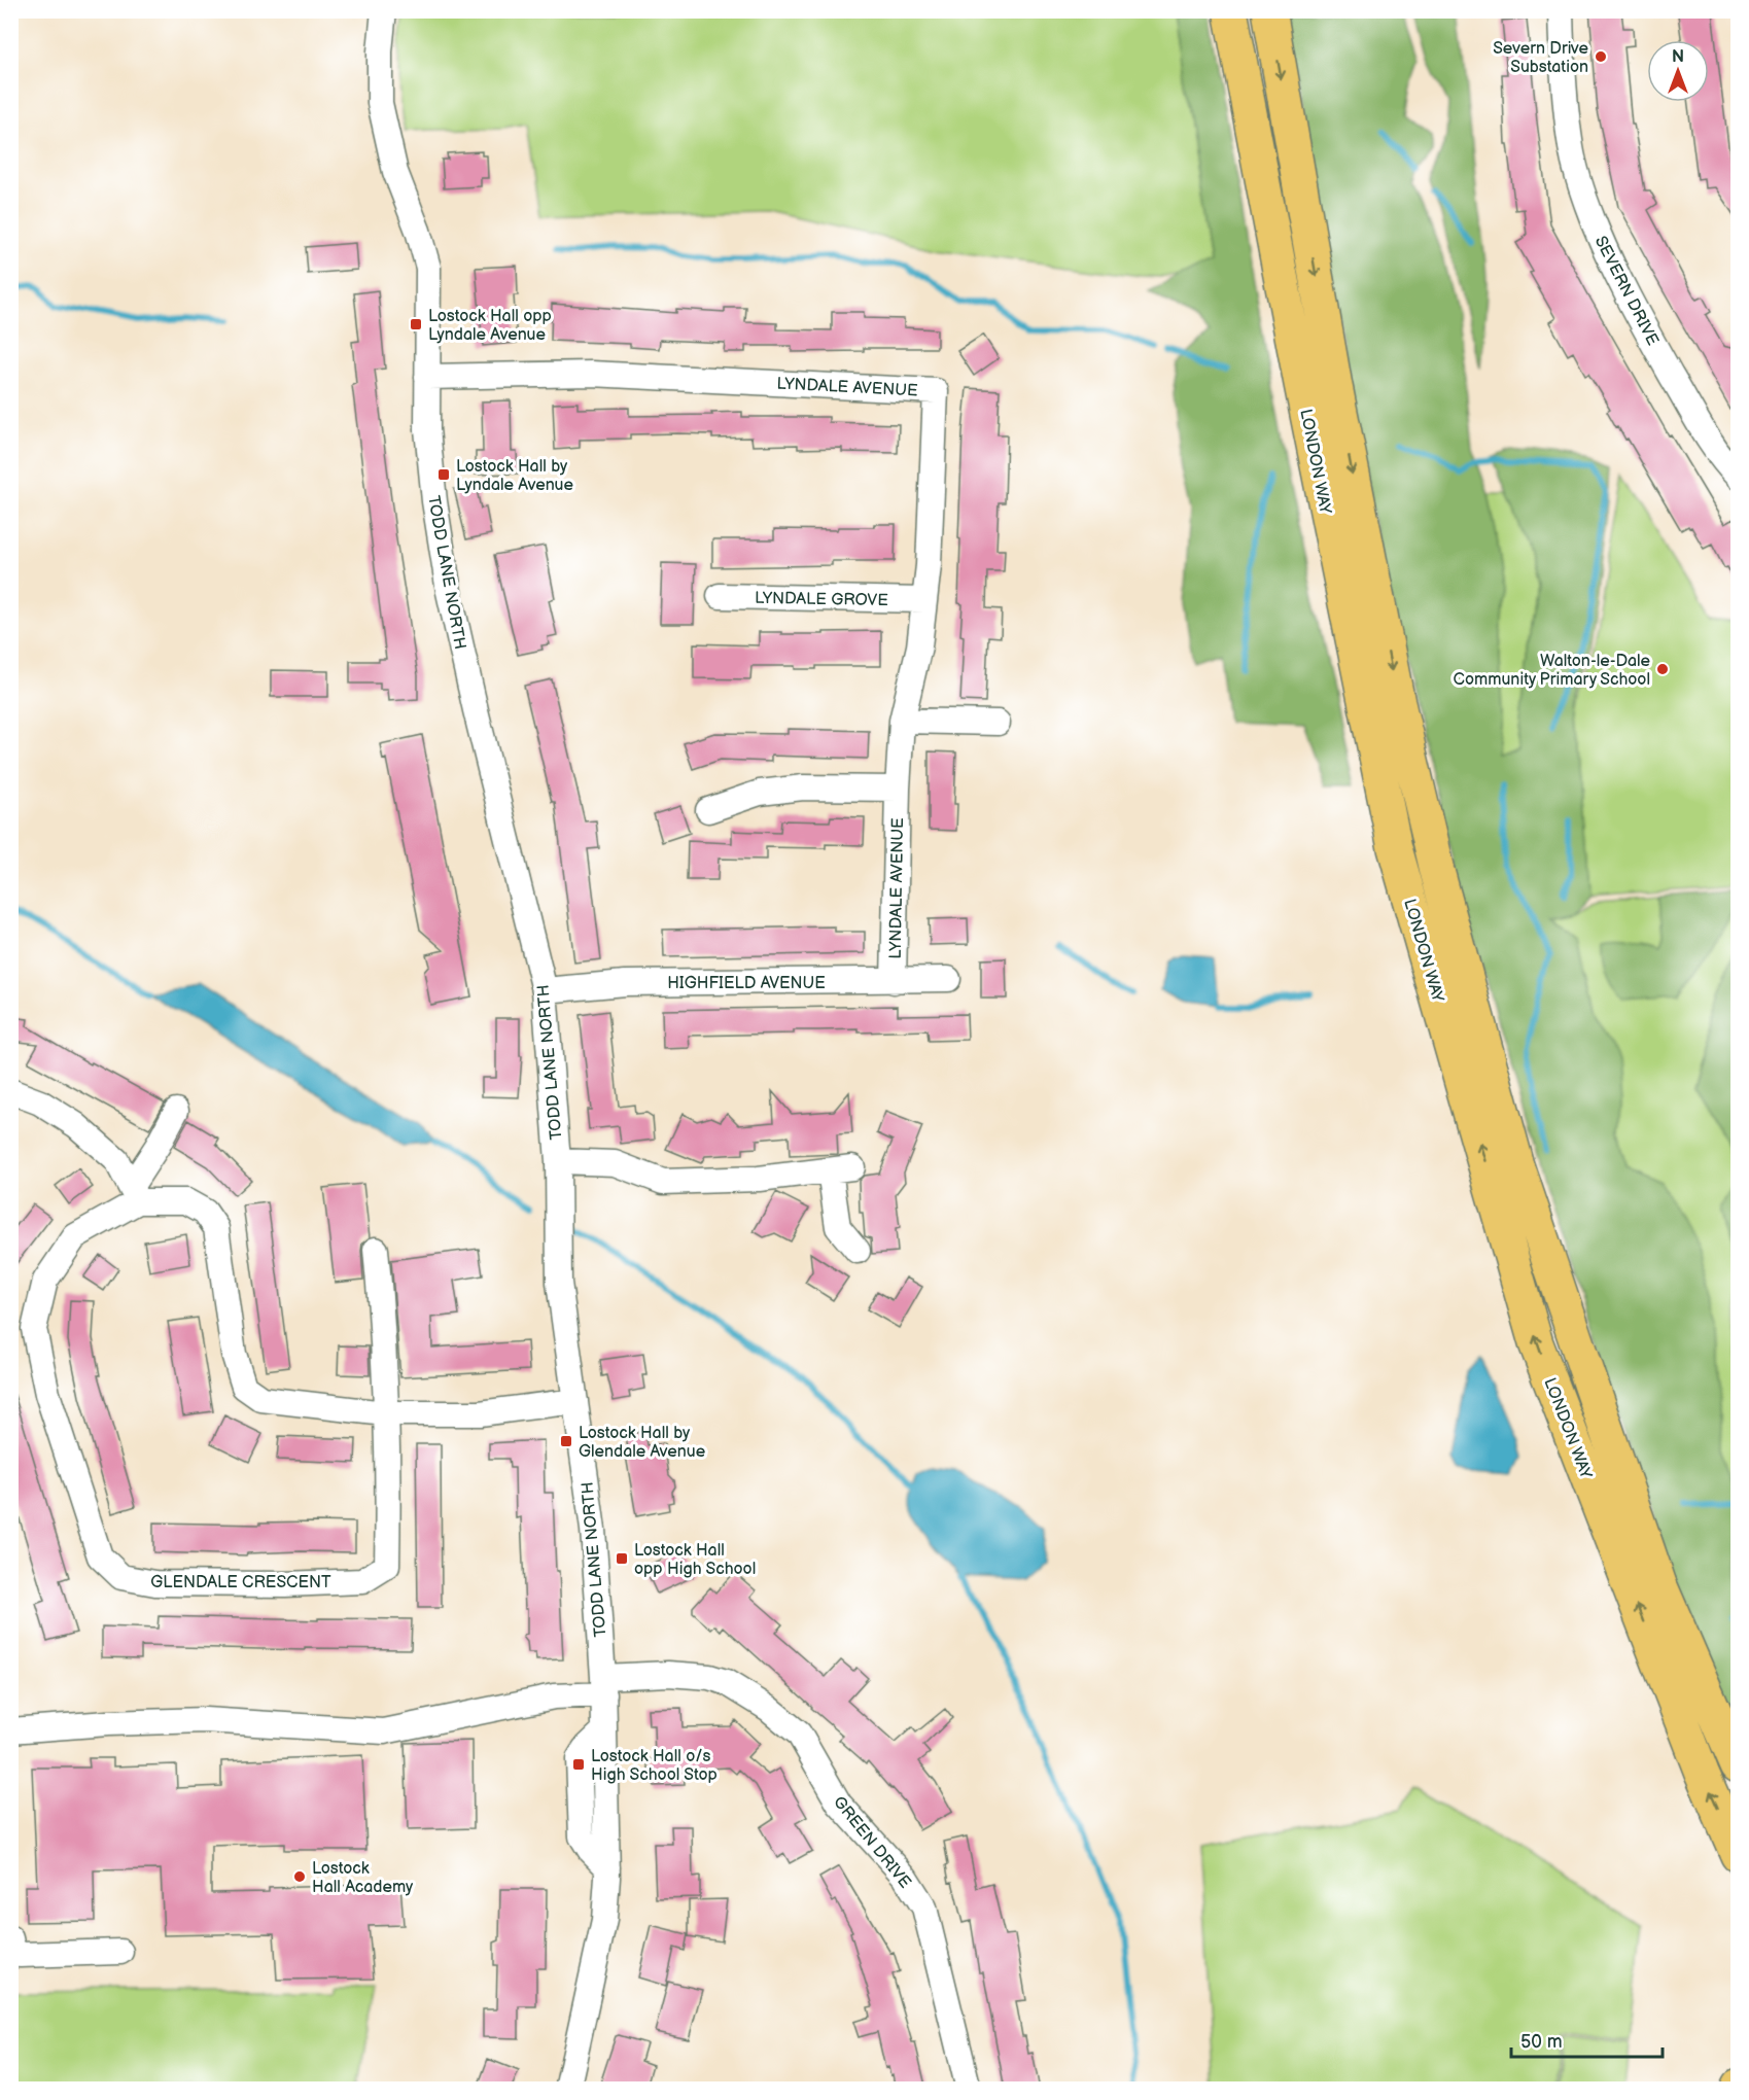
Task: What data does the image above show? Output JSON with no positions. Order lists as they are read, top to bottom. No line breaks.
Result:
{"streets":{"highway":["LONDON WAY"],"street":["SEVERN DRIVE","LYNDALE AVENUE","TODD LANE NORTH","LYNDALE GROVE","HIGHFIELD AVENUE","GLENDALE CRESCENT","GREEN DRIVE"]},"crossings":[["LYNDALE AVENUE","TODD LANE NORTH"],["LYNDALE AVENUE","LYNDALE GROVE"],["LYNDALE AVENUE","HIGHFIELD AVENUE"],["TODD LANE NORTH","HIGHFIELD AVENUE"],["TODD LANE NORTH","GREEN DRIVE"]],"places":{"other":["Severn Drive Substation","Walton-le-Dale Community Primary School","Lostock Hall Academy"],"transit":["Lostock Hall opp Lyndale Avenue","Lostock Hall by Lyndale Avenue","Lostock Hall by Glendale Avenue","Lostock Hall opp High School","Lostock Hall o/s High School Stop"]},"scale_bar":"50 m","north":"top"}
